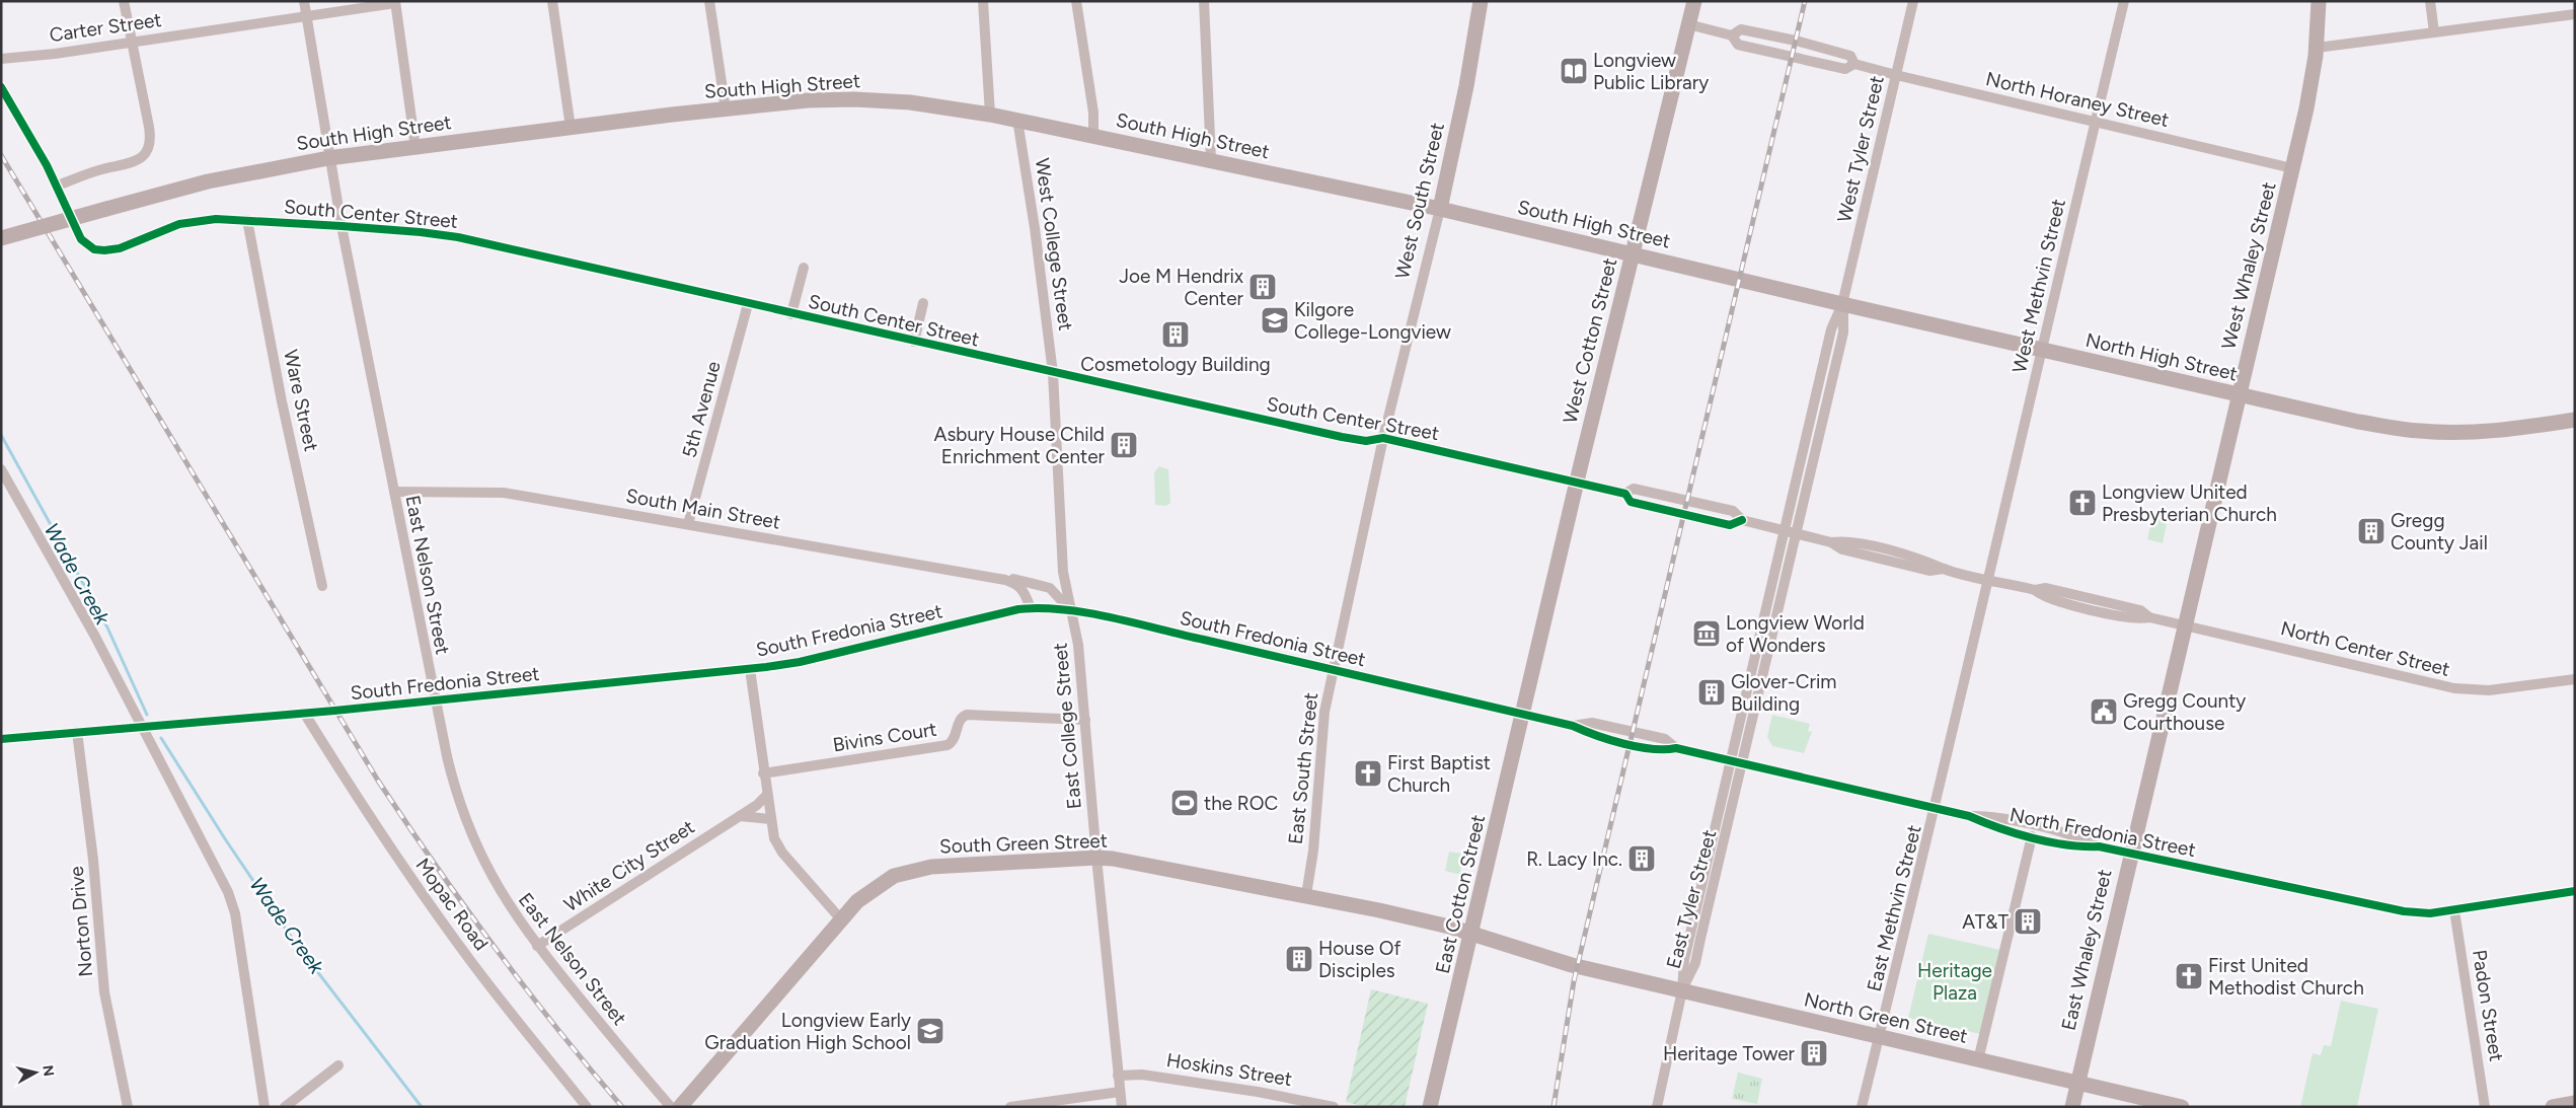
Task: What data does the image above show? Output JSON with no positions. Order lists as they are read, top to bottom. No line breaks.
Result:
{"streets":{"main road":["South High Street","West South Street","West Whaley Street","West Cotton Street","North High Street","South Green Street","East Cotton Street","East Whaley Street","North Green Street"],"street":["Carter Street","North Horaney Street","West Tyler Street","South Center Street","West College Street","West Methvin Street","Ware Street","5th Avenue","South Main Street","East Nelson Street","South Fredonia Street","North Center Street","East College Street","Bivins Court","East South Street","North Fredonia Street","White City Street","East Tyler Street","Mopac Road","East Methvin Street","Norton Drive","Padon Street","Hoskins Street"]},"crossings":[["Carter Street","East Nelson Street"],["South High Street","West South Street"],["South High Street","West College Street"],["South High Street","West Cotton Street"],["South High Street","North High Street"],["South High Street","East Nelson Street"],["North Horaney Street","West Tyler Street"],["North Horaney Street","West Whaley Street"],["North Horaney Street","West Methvin Street"],["West Tyler Street","North High Street"],["West Tyler Street","North Center Street"],["West Tyler Street","East Tyler Street"],["West South Street","South Center Street"],["West South Street","East South Street"],["South Center Street","West College Street"],["South Center Street","West Cotton Street"],["South Center Street","Ware Street"],["South Center Street","5th Avenue"],["South Center Street","East Nelson Street"],["South Center Street","North Center Street"],["South Center Street","East College Street"],["South Center Street","East South Street"],["South Center Street","East Cotton Street"],["West College Street","East College Street"],["West Whaley Street","North High Street"],["West Whaley Street","North Center Street"],["West Whaley Street","East Whaley Street"],["West Methvin Street","North High Street"],["West Methvin Street","North Center Street"],["West Methvin Street","East Methvin Street"],["West Cotton Street","East Cotton Street"],["5th Avenue","South Main Street"],["South Main Street","East Nelson Street"],["South Main Street","South Fredonia Street"],["South Main Street","East College Street"],["East Nelson Street","South Fredonia Street"],["East Nelson Street","White City Street"],["South Fredonia Street","East College Street"],["South Fredonia Street","East South Street"],["South Fredonia Street","North Fredonia Street"],["South Fredonia Street","East Cotton Street"],["South Fredonia Street","Mopac Road"],["South Fredonia Street","Norton Drive"],["North Center Street","East Tyler Street"],["North Center Street","East Methvin Street"],["North Center Street","East Whaley Street"],["East College Street","Bivins Court"],["East College Street","South Green Street"],["East College Street","Hoskins Street"],["East South Street","South Green Street"],["North Fredonia Street","East Tyler Street"],["North Fredonia Street","East Methvin Street"],["North Fredonia Street","East Whaley Street"],["North Fredonia Street","Padon Street"],["South Green Street","East Cotton Street"],["South Green Street","North Green Street"],["East Tyler Street","North Green Street"],["East Methvin Street","North Green Street"],["East Whaley Street","North Green Street"]],"water":["Wade Creek"],"parks":["Heritage Plaza"],"places":{"library":["Longview Public Library"],"building":["Joe M Hendrix Center","Cosmetology Building","Asbury House Child Enrichment Center","Gregg County Jail","Glover-Crim Building","R. Lacy Inc.","AT&T","House Of Disciples","Heritage Tower"],"school or university":["Kilgore College-Longview","Longview Early Graduation High School"],"church":["Longview United Presbyterian Church","First Baptist Church","First United Methodist Church"],"museum":["Longview World of Wonders"],"public building":["Gregg County Courthouse"],"sports":["the ROC"]},"north":"right"}
